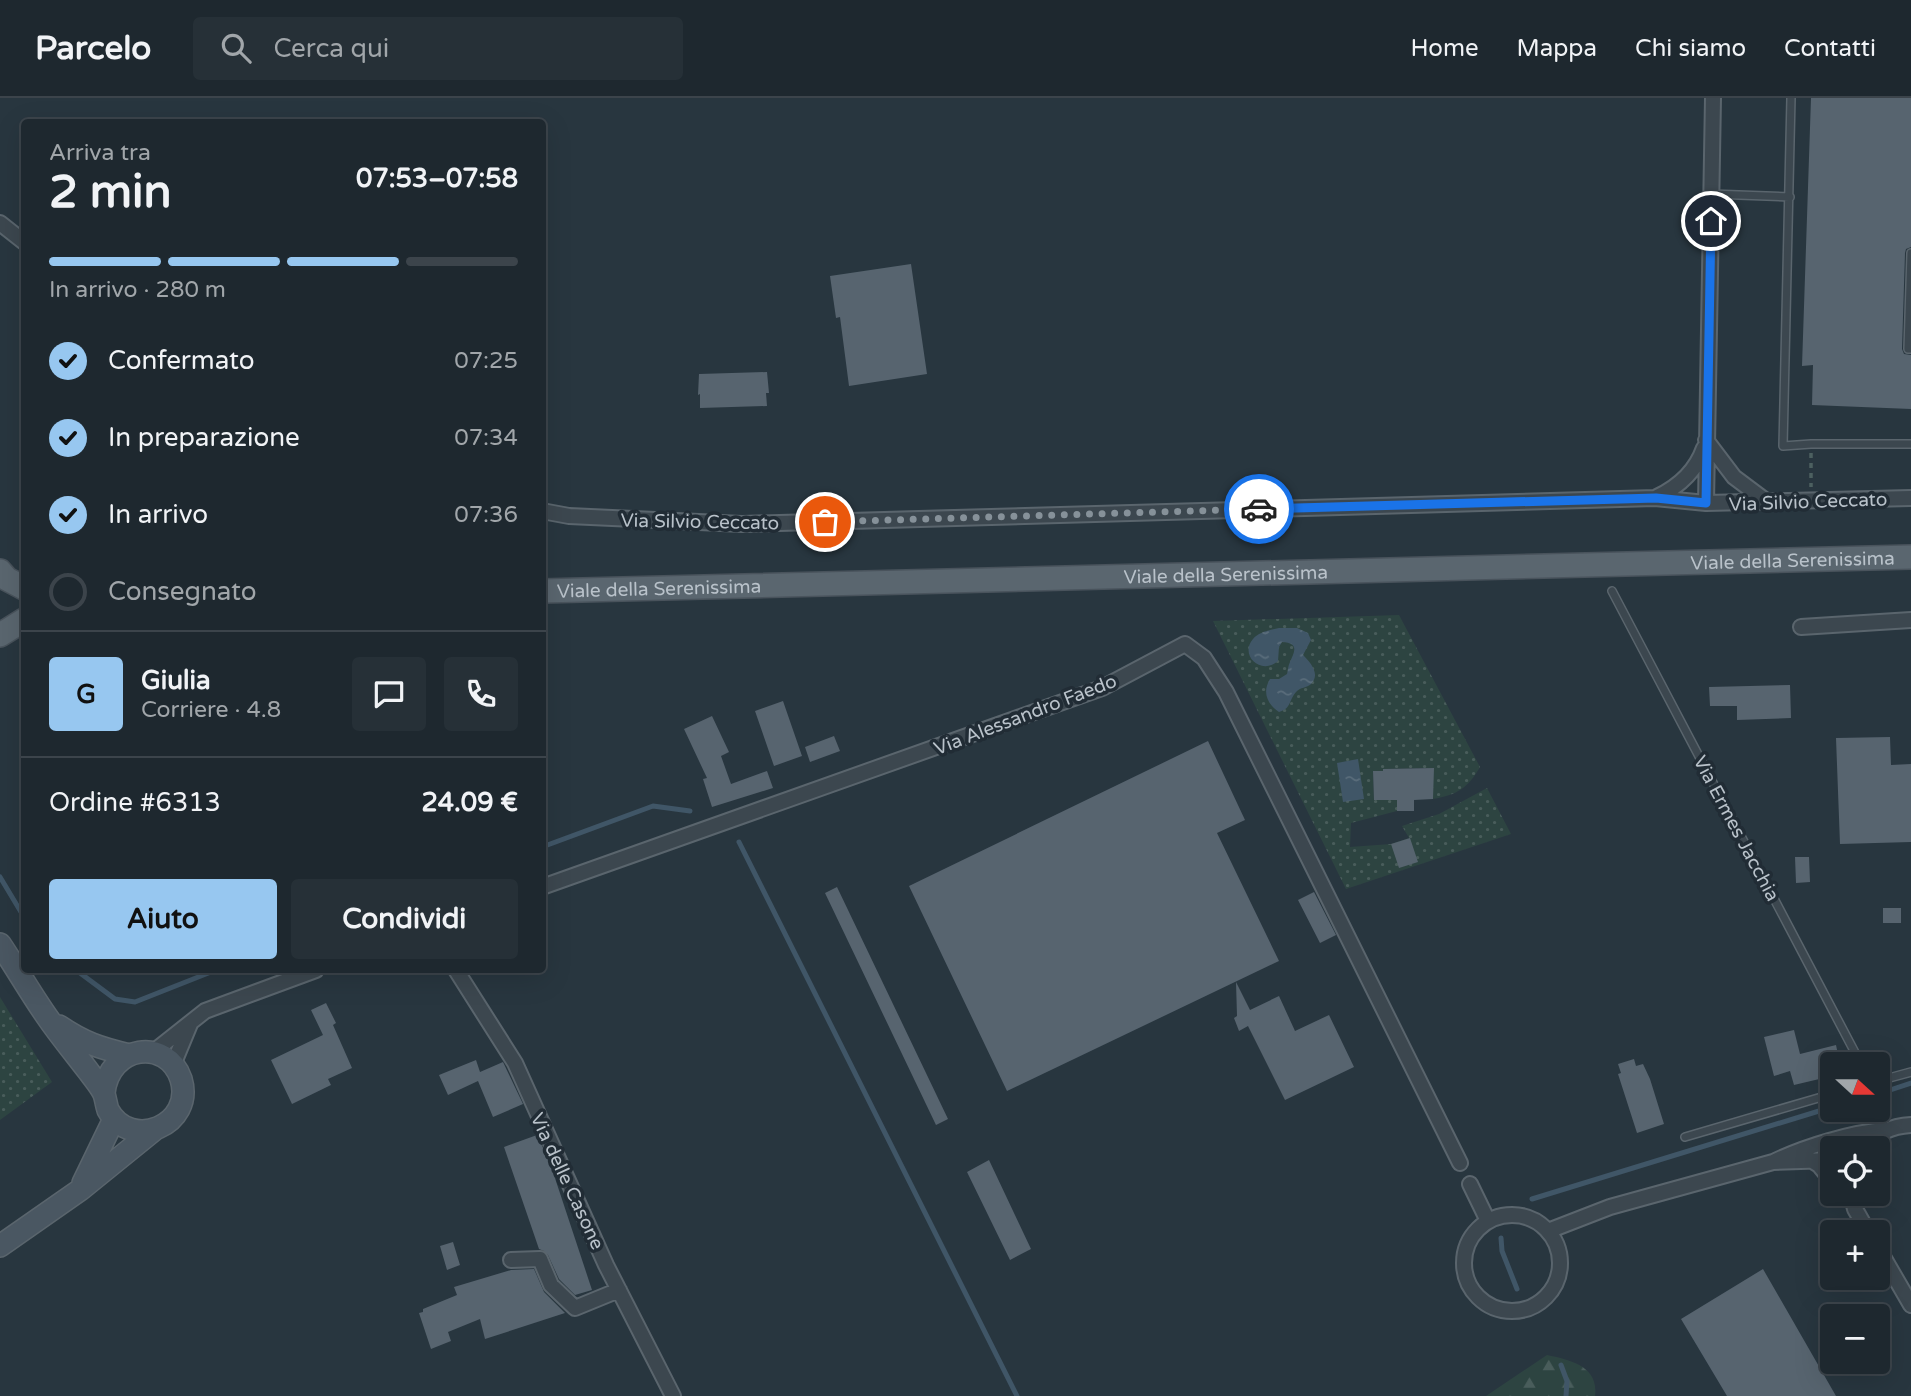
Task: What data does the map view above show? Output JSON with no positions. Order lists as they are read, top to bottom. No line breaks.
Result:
{"streets":{"main road":["Viale della Serenissima"],"street":["Via Silvio Ceccato","Via Alessandro Faedo","Via delle Casone"],"lane":["Via Ermes Jacchia"]},"north":"right","page":{"header":"Parcelo","search":"Cerca qui","nav":["Home","Mappa","Chi siamo","Contatti"],"heading":["2 min","Arriva tra","07:53–07:58"],"panel":["Giulia","Corriere · 4.8","Ordine #6313","24.09 €"],"bar":"In arrivo · 280 m","list":[["Confermato","07:25"],["In preparazione","07:34"],["In arrivo","07:36"],"Consegnato"],"round":"G","buttons":["Aiuto","Condividi"],"map_buttons":["+","−"]}}
